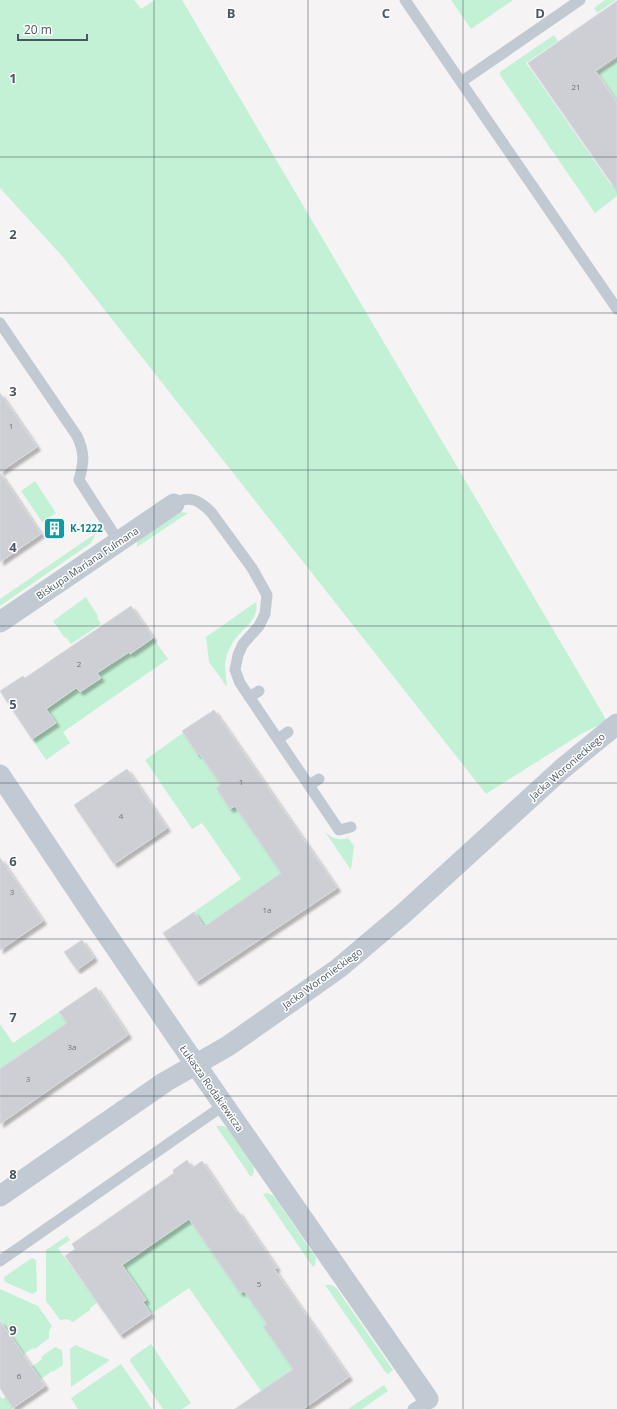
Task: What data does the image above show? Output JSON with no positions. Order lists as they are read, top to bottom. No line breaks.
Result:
{"streets":{"street":["Biskupa Mariana Fulmana","Jacka Woronieckiego","Łukasza Rodakiewicza"]},"crossings":[["Jacka Woronieckiego","Łukasza Rodakiewicza"]],"places":{"building":["K-1222"]},"house_numbers":["21","1","2","1","4","3","1a","3a","3","5","6"],"scale_bar":"20 m","grid":{"columns":["B","C","D"],"rows":["1","2","3","4","5","6","7","8","9"]}}
